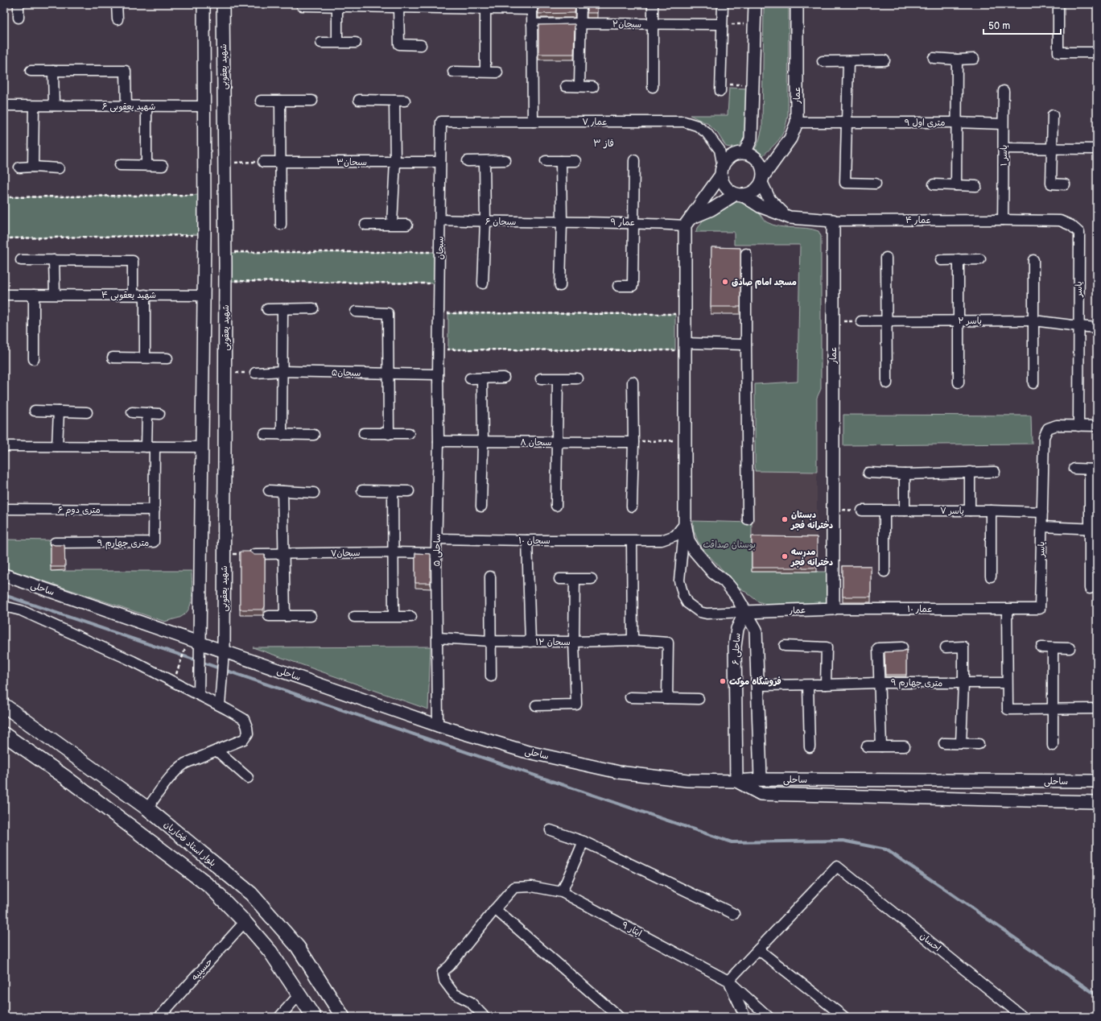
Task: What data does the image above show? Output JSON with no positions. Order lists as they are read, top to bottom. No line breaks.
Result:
{"streets":{"main road":["بلوار استاد فخاریان"],"street":["سبحان۲","شهید یعقوبی","عمار","شهید یعقوبی ۶","عمار ۷","۹ متری اول","یاسر ۱","سبحان۳","عمار ۴","سبحان ۶","عمار ۹","سبحان","یاسر","شهید یعقوبی ۴","یاسر ۲","سبحان۵","سبحان ۸","۶ متری دوم","یاسر ۷","سبحان ۱۰","۹ متری چهارم","ساحلی ۵","سبحان۷","ساحلی","عمار ۱۰","سبحان ۱۲","ساحلی ۶","ایثار ۹","احسان","حسینیه"]},"crossings":[["شهید یعقوبی","ساحلی"],["عمار","عمار ۷"],["عمار","۹ متری اول"],["عمار","عمار ۴"],["عمار","عمار ۱۰"],["عمار","ساحلی ۶"],["عمار ۷","سبحان"],["۹ متری اول","یاسر ۱"],["یاسر ۱","عمار ۴"],["یاسر ۱","یاسر"],["سبحان۳","سبحان"],["عمار ۴","یاسر"],["سبحان ۶","عمار ۹"],["سبحان ۶","سبحان"],["سبحان","سبحان۵"],["سبحان","ساحلی ۵"],["یاسر","یاسر ۲"],["یاسر","یاسر ۷"],["یاسر","عمار ۱۰"],["سبحان۵","ساحلی ۵"],["سبحان ۸","ساحلی ۵"],["۶ متری دوم","۹ متری چهارم"],["سبحان ۱۰","ساحلی ۵"],["۹ متری چهارم","ساحلی ۶"],["ساحلی ۵","سبحان۷"],["ساحلی ۵","ساحلی"],["ساحلی ۵","سبحان ۱۲"],["ساحلی","ساحلی ۶"]],"districts":["فاز ۳"],"parks":["بوستان صداقت"],"places":["مسجد امام صادق","دبستان دخترانه فجر","مدرسه دخترانه فجر","فروشگاه موکت"],"scale_bar":"50 m"}
